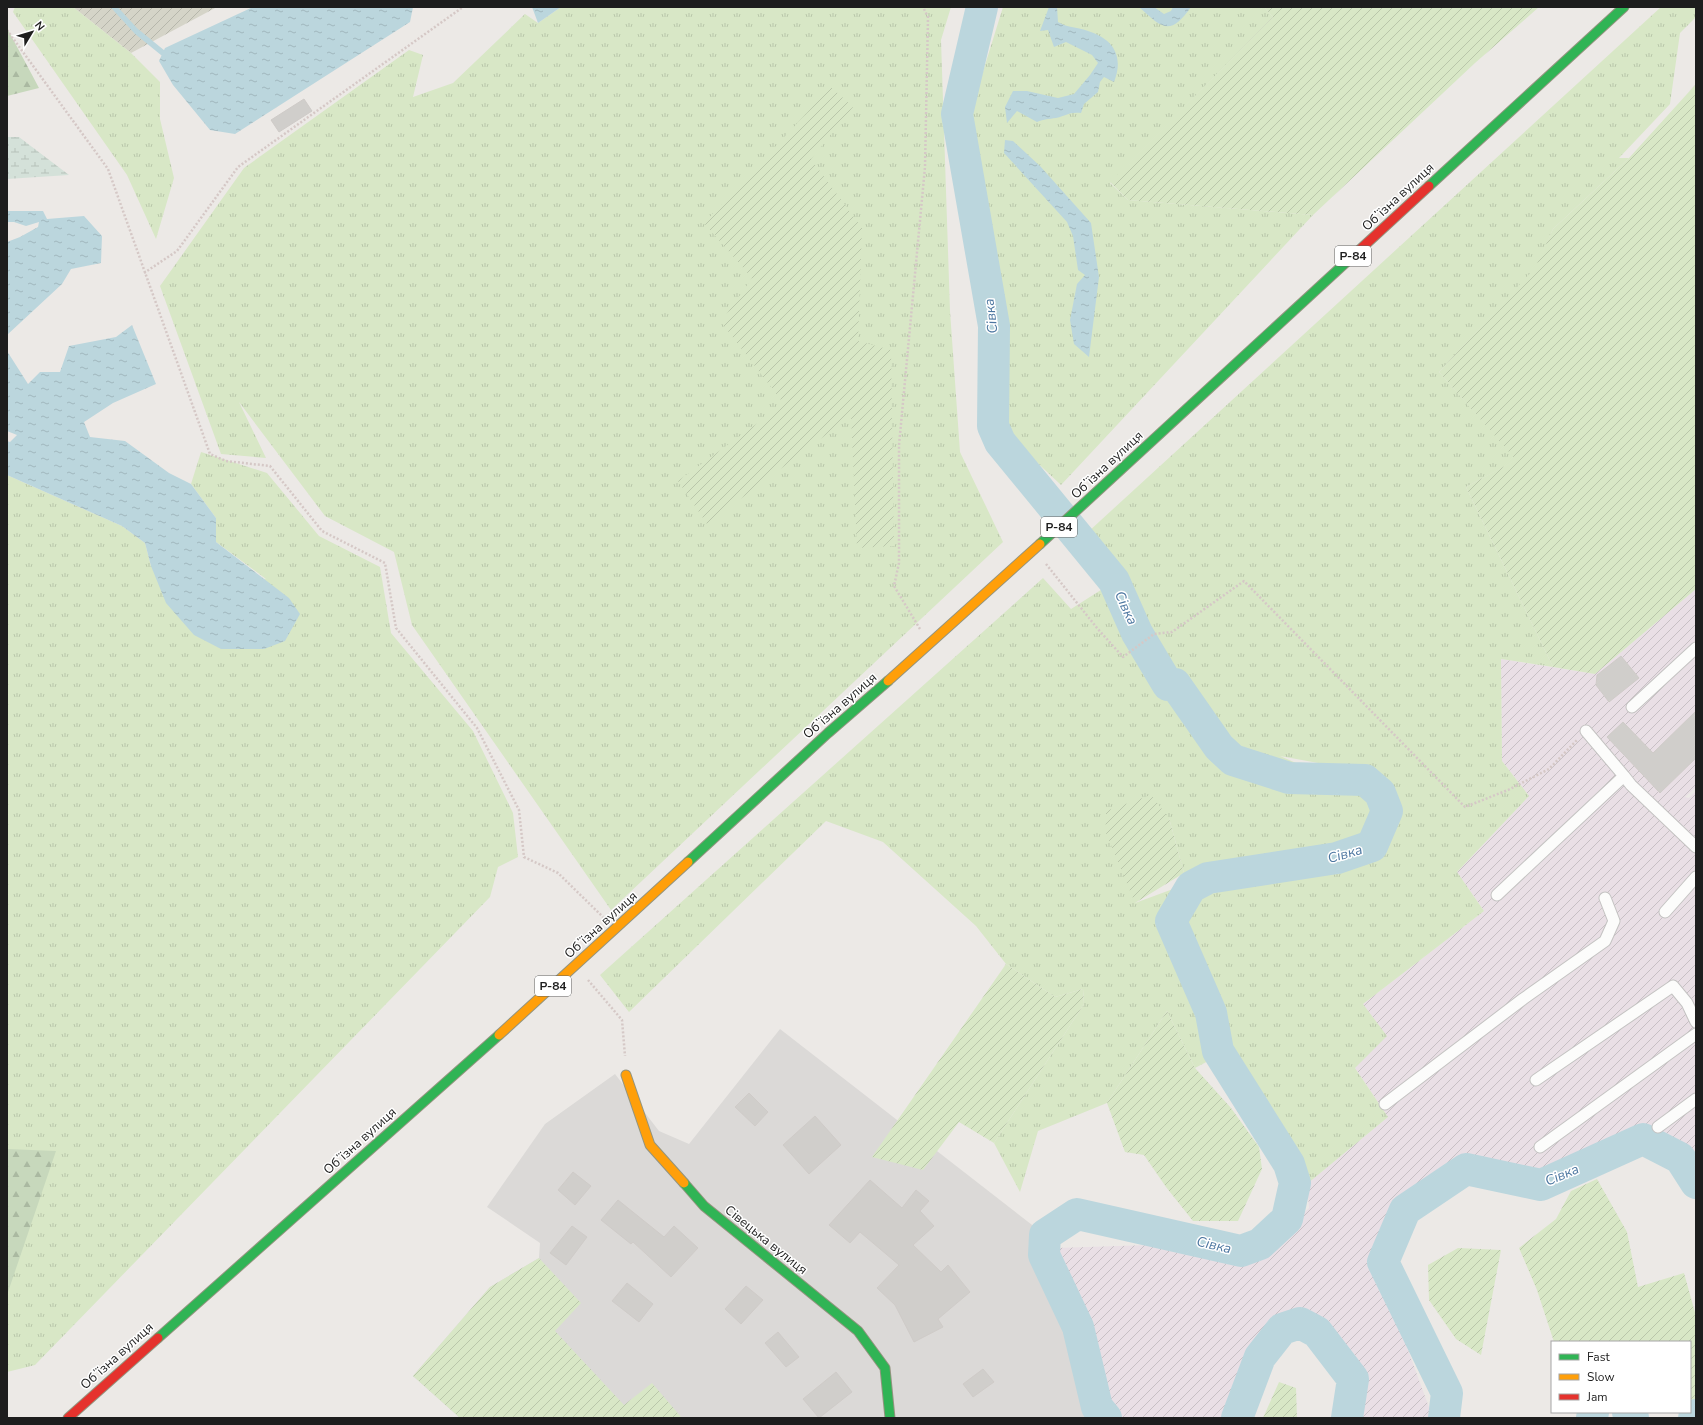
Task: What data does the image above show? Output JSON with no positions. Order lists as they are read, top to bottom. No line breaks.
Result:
{"streets":{"main road":["Обʼїзна вулиця","Р-84","Сівецька вулиця"]},"water":["Сівка"],"legend":["Fast","Slow","Jam"],"north":"top right"}
